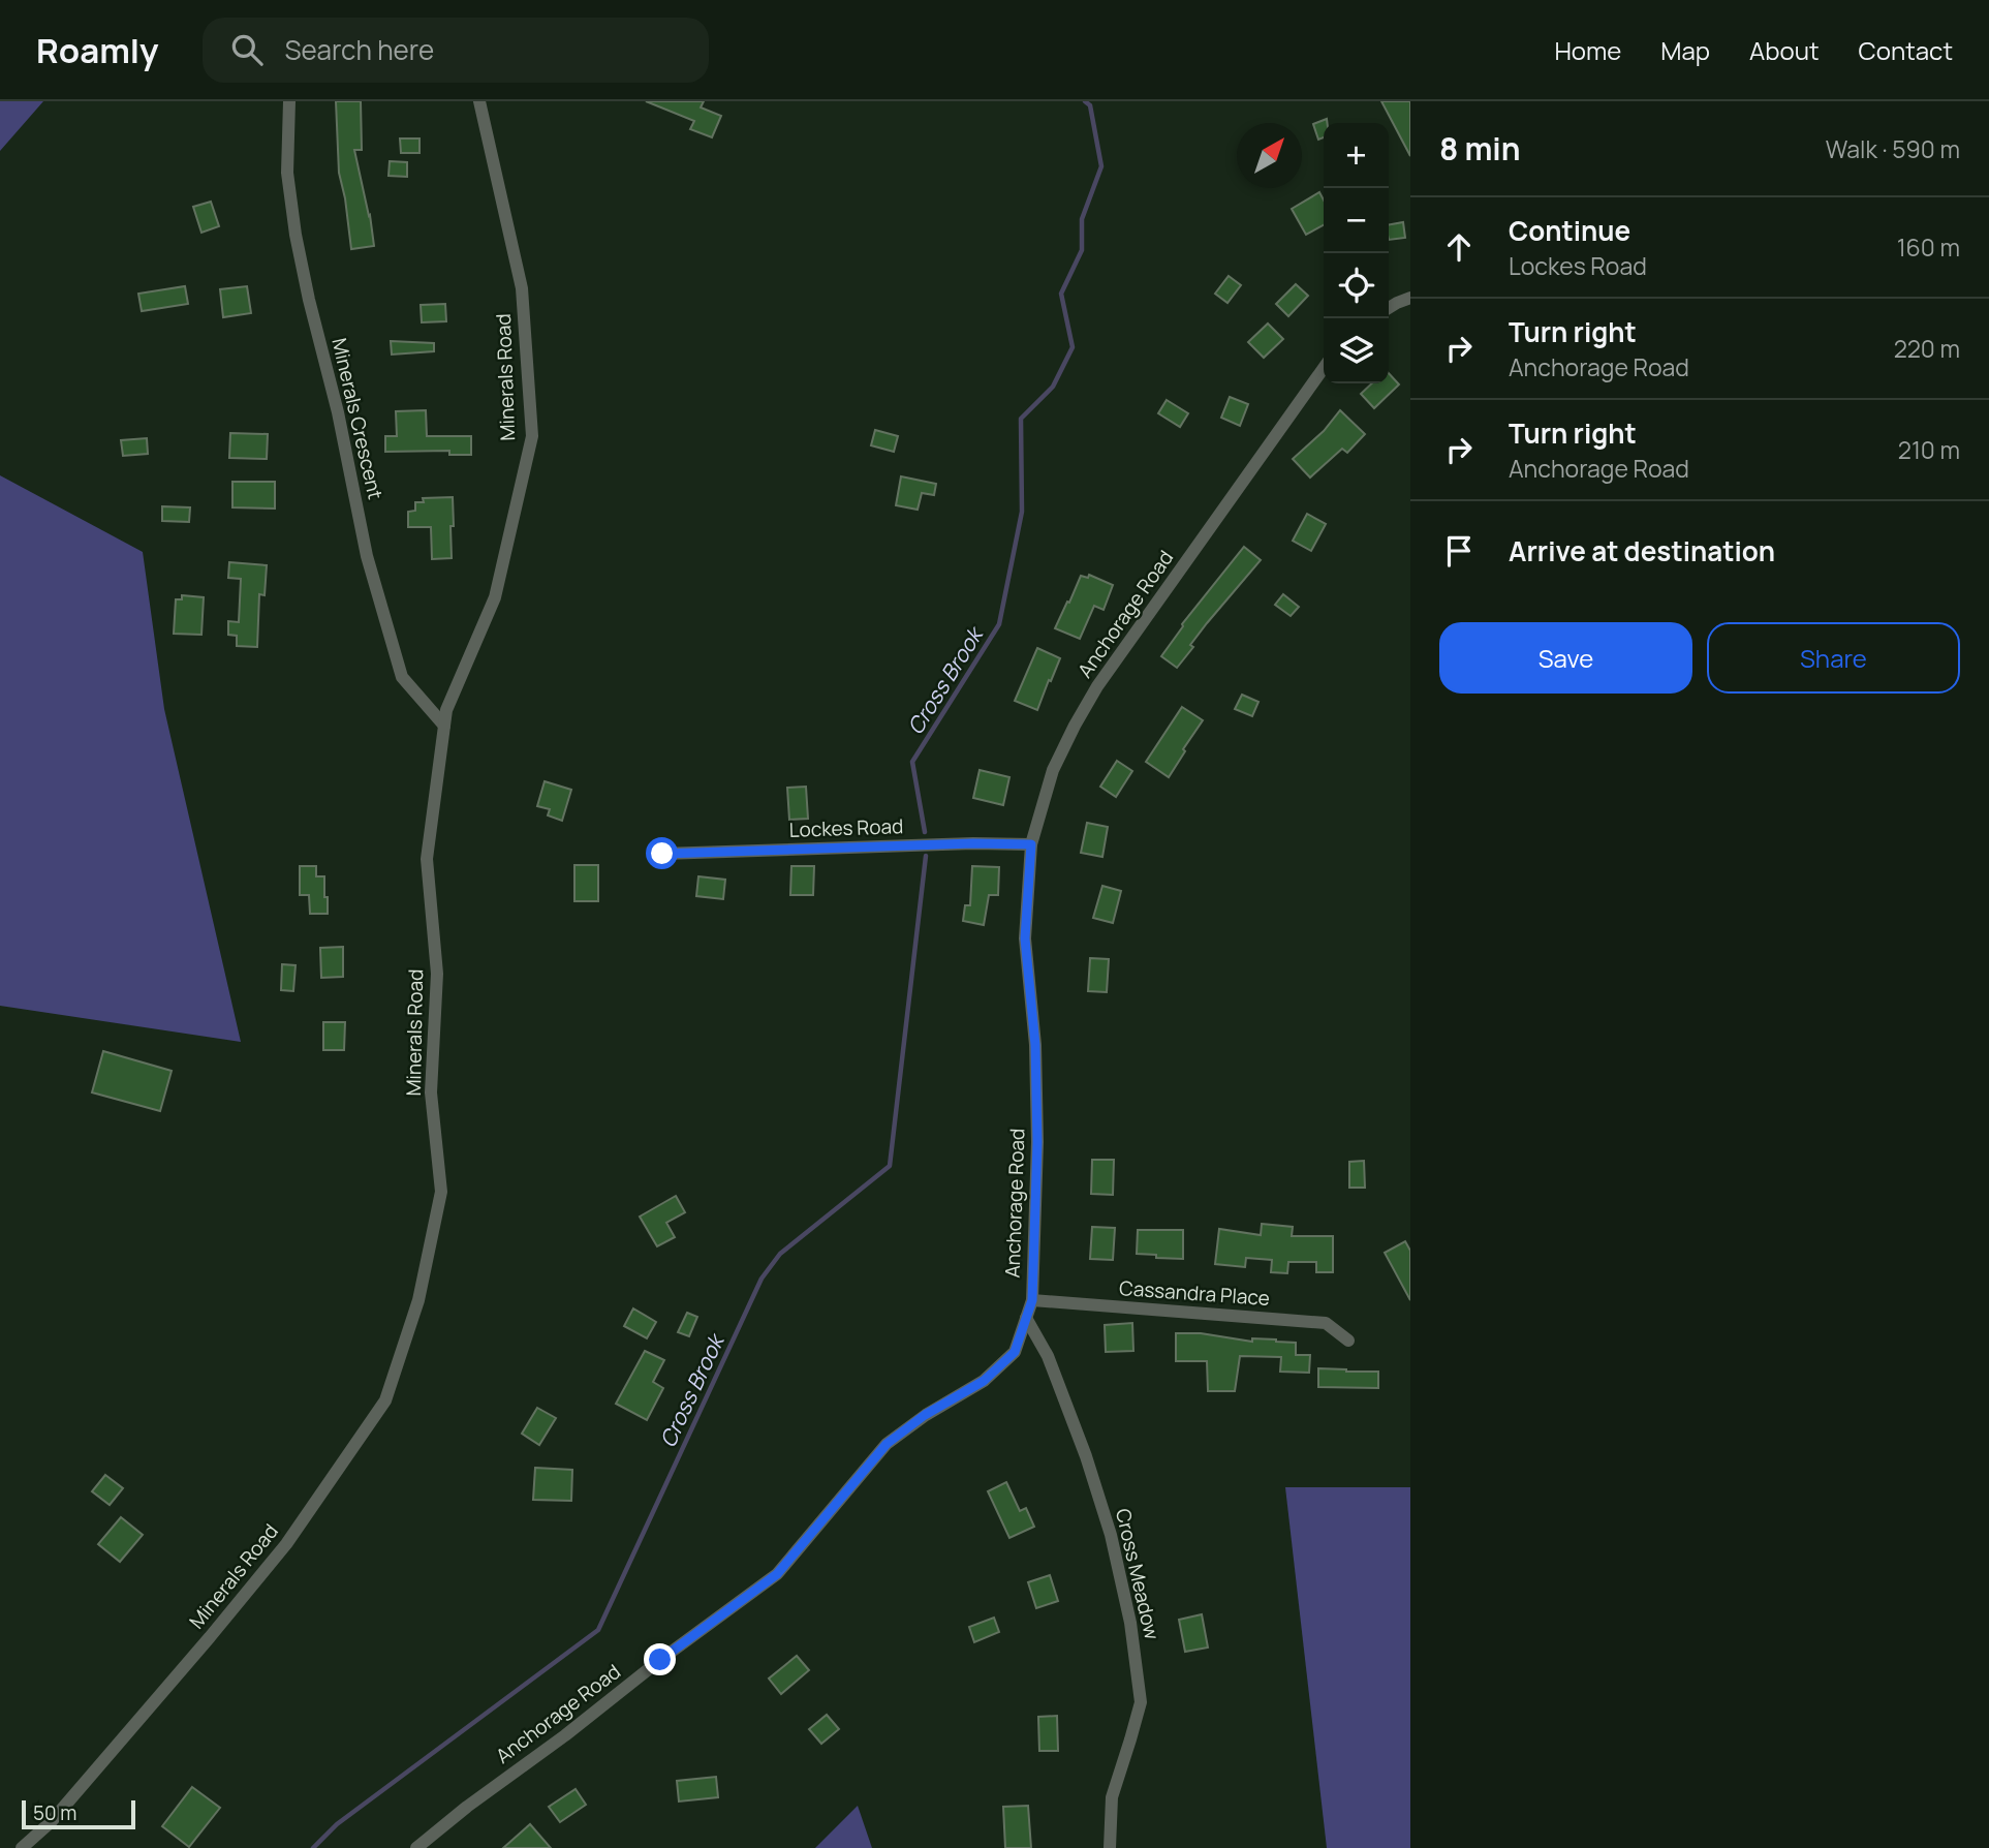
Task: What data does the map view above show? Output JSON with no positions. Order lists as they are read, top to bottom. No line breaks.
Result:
{"streets":{"street":["Minerals Road","Minerals Crescent","Anchorage Road","Lockes Road","Cassandra Place","Cross Meadow"]},"crossings":[["Minerals Road","Minerals Crescent"],["Anchorage Road","Lockes Road"],["Anchorage Road","Cassandra Place"],["Anchorage Road","Cross Meadow"]],"water":["Cross Brook"],"scale_bar":"50 m","north":"top right","page":{"header":"Roamly","search":"Search here","nav":["Home","Map","About","Contact"],"heading":["8 min","Walk · 590 m"],"map_buttons":["+","−"],"list":[["Continue","Lockes Road","160 m"],["Turn right","Anchorage Road","220 m"],["Turn right","Anchorage Road","210 m"],"Arrive at destination"],"buttons":["Save","Share"],"scale":"50 m"}}
